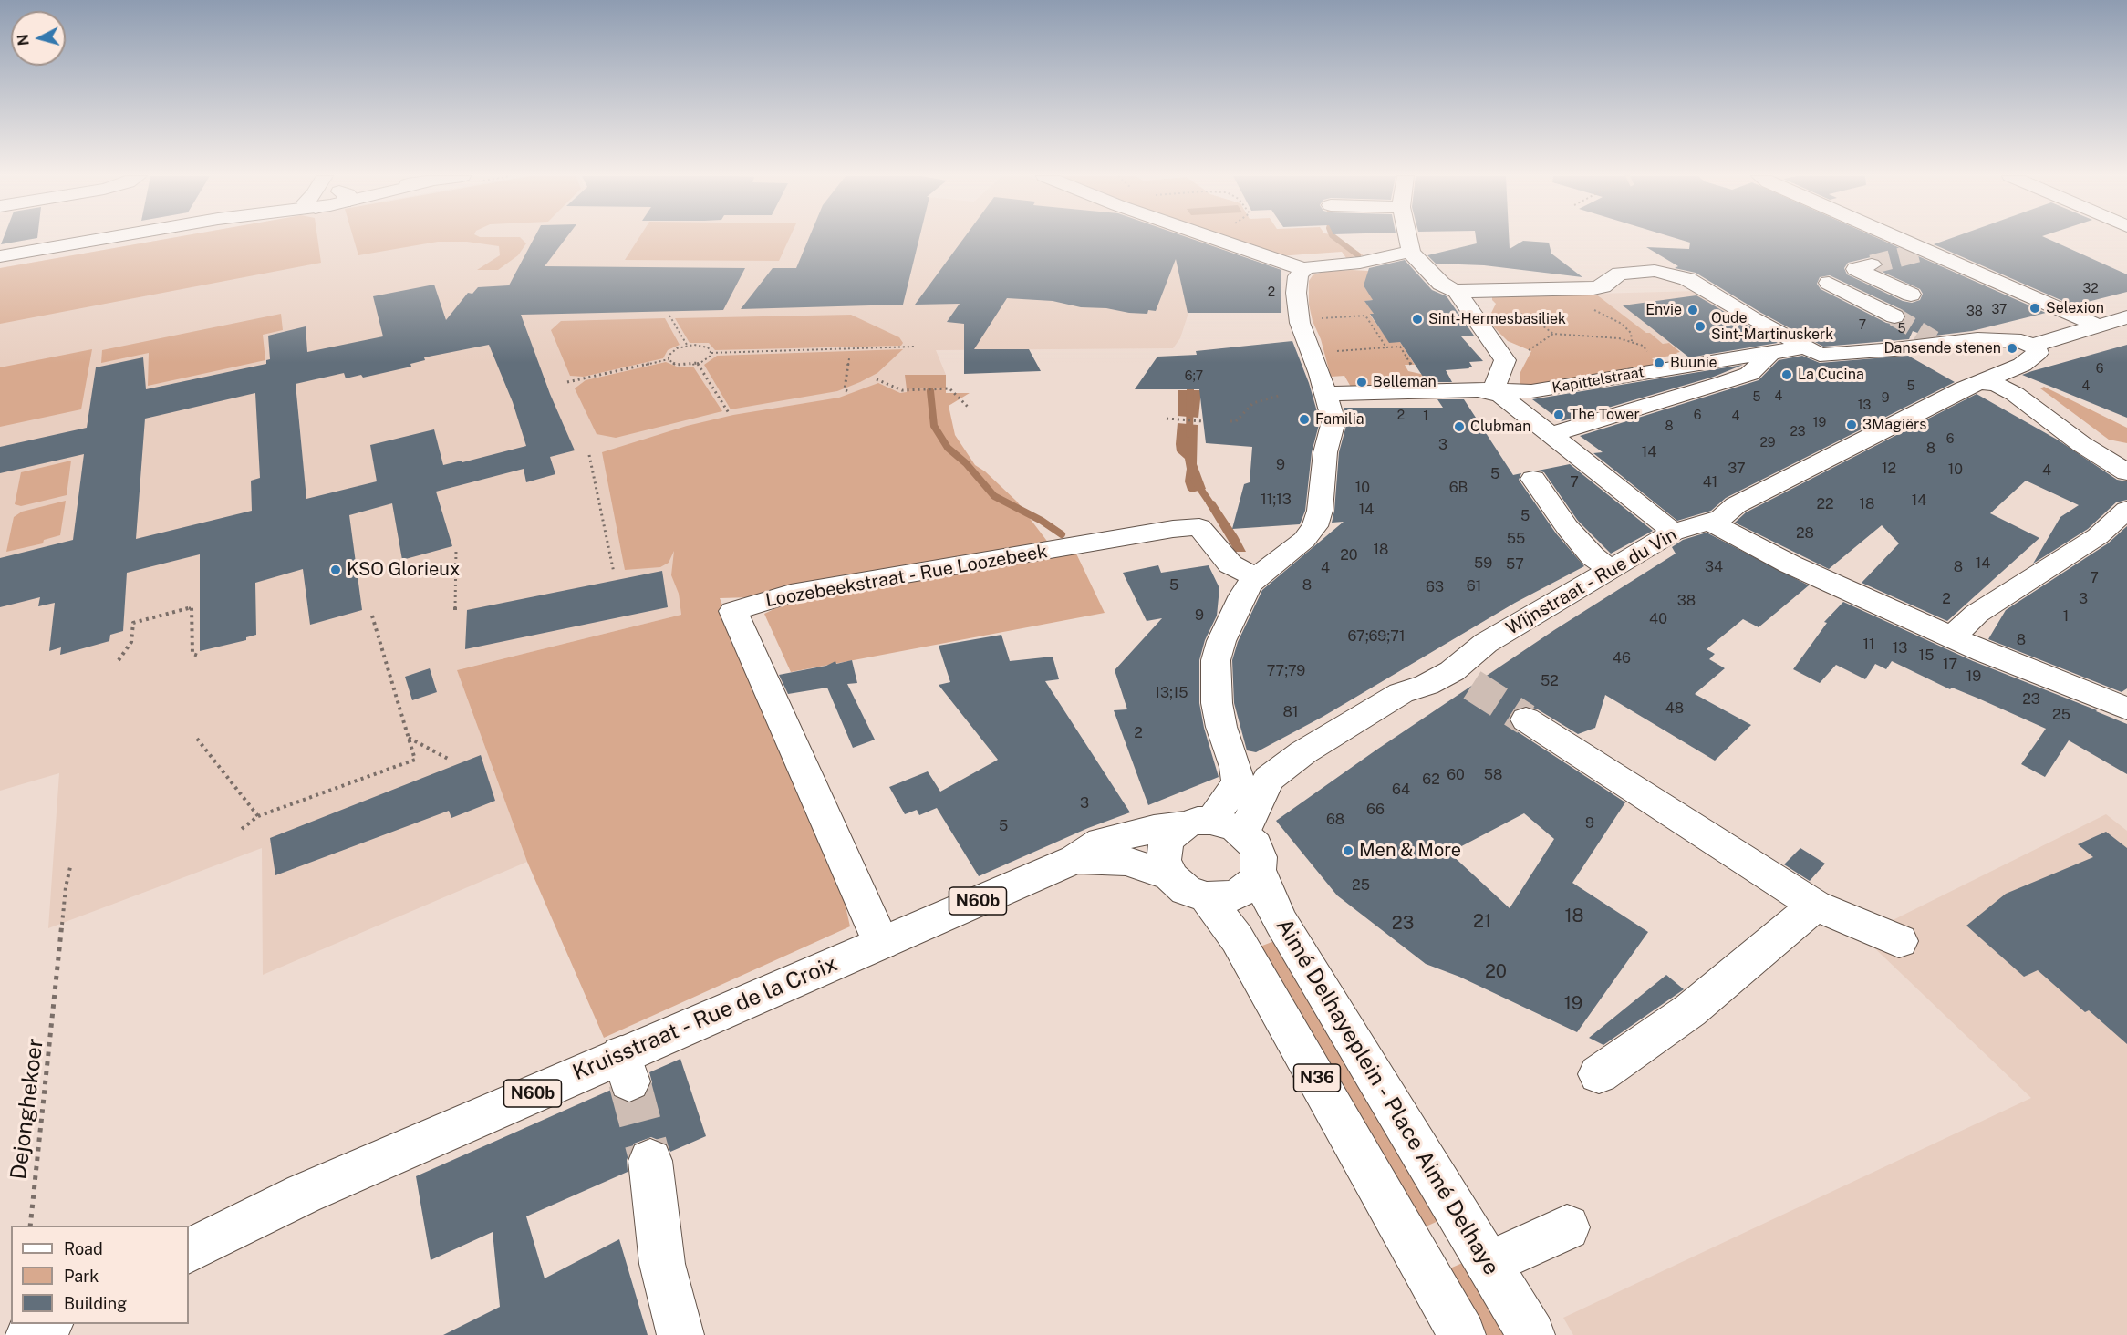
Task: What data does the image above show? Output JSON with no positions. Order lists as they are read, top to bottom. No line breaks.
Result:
{"streets":{"street":["Kapittelstraat","Loozebeekstraat - Rue Loozebeek","Wijnstraat - Rue du Vin","N60b","Kruisstraat - Rue de la Croix","N36","Aimé Delhayeplein - Place Aimé Delhaye"],"path":["Dejonghekoer"]},"crossings":[["Loozebeekstraat - Rue Loozebeek","Kruisstraat - Rue de la Croix"],["Wijnstraat - Rue du Vin","Kruisstraat - Rue de la Croix"],["Wijnstraat - Rue du Vin","N36"],["Wijnstraat - Rue du Vin","Aimé Delhayeplein - Place Aimé Delhaye"],["Kruisstraat - Rue de la Croix","N36"],["Kruisstraat - Rue de la Croix","Aimé Delhayeplein - Place Aimé Delhaye"],["N36","Aimé Delhayeplein - Place Aimé Delhaye"]],"places":["Selexion","Envie","Sint-Hermesbasiliek","Oude Sint-Martinuskerk","Dansende stenen","Buunie","La Cucina","Belleman","The Tower","Familia","3Magiërs","Clubman","KSO Glorieux","Men & More"],"house_numbers":["32","2","37","38","7","5","6","6;7","5","4","4","5","9","13","2","6","1","4","19","8","23","6","29","3","8","14","9","37","12","10","4","5","7","41","10","6B","11;13","14","22","18","14","5","28","55","18","20","59","14","57","34","8","4","7","5","8","61","63","2","3","38","9","1","40","67;69;71","8","11","13","15","46","17","77;79","19","52","13;15","23","48","81","25","2","60","58","62","64","3","66","68","9","5","25","18","21","23","20","19"],"legend":["Road","Park","Building"],"north":"left"}
